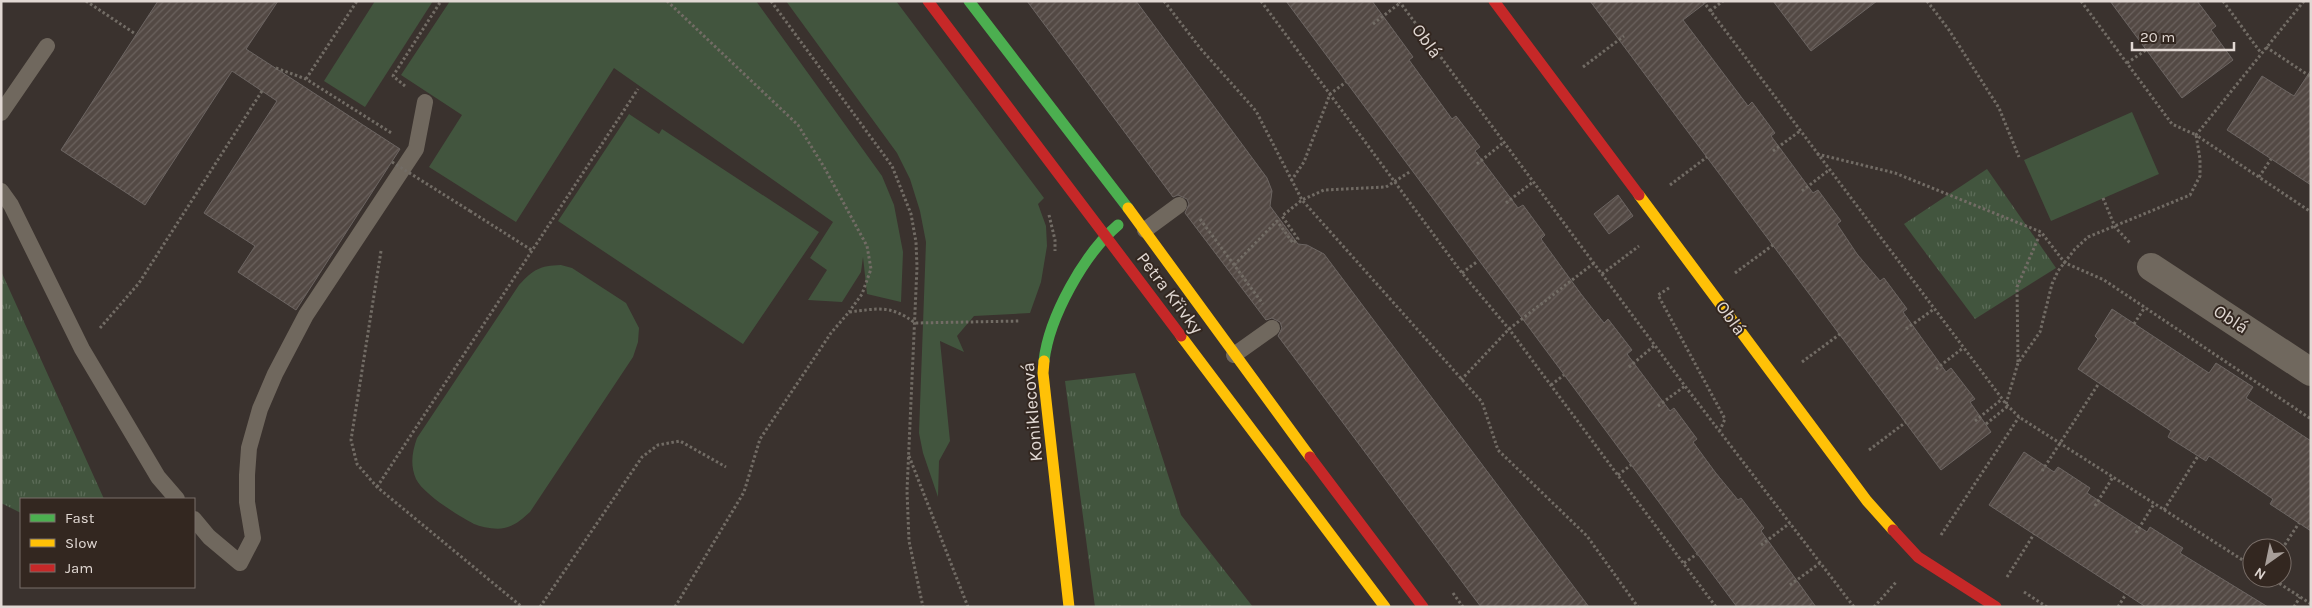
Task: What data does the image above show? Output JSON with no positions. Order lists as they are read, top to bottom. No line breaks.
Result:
{"streets":{"street":["Oblá","Petra Křivky","Koniklecová"]},"crossings":[["Petra Křivky","Koniklecová"]],"legend":["Fast","Slow","Jam"],"scale_bar":"20 m","north":"bottom left"}
